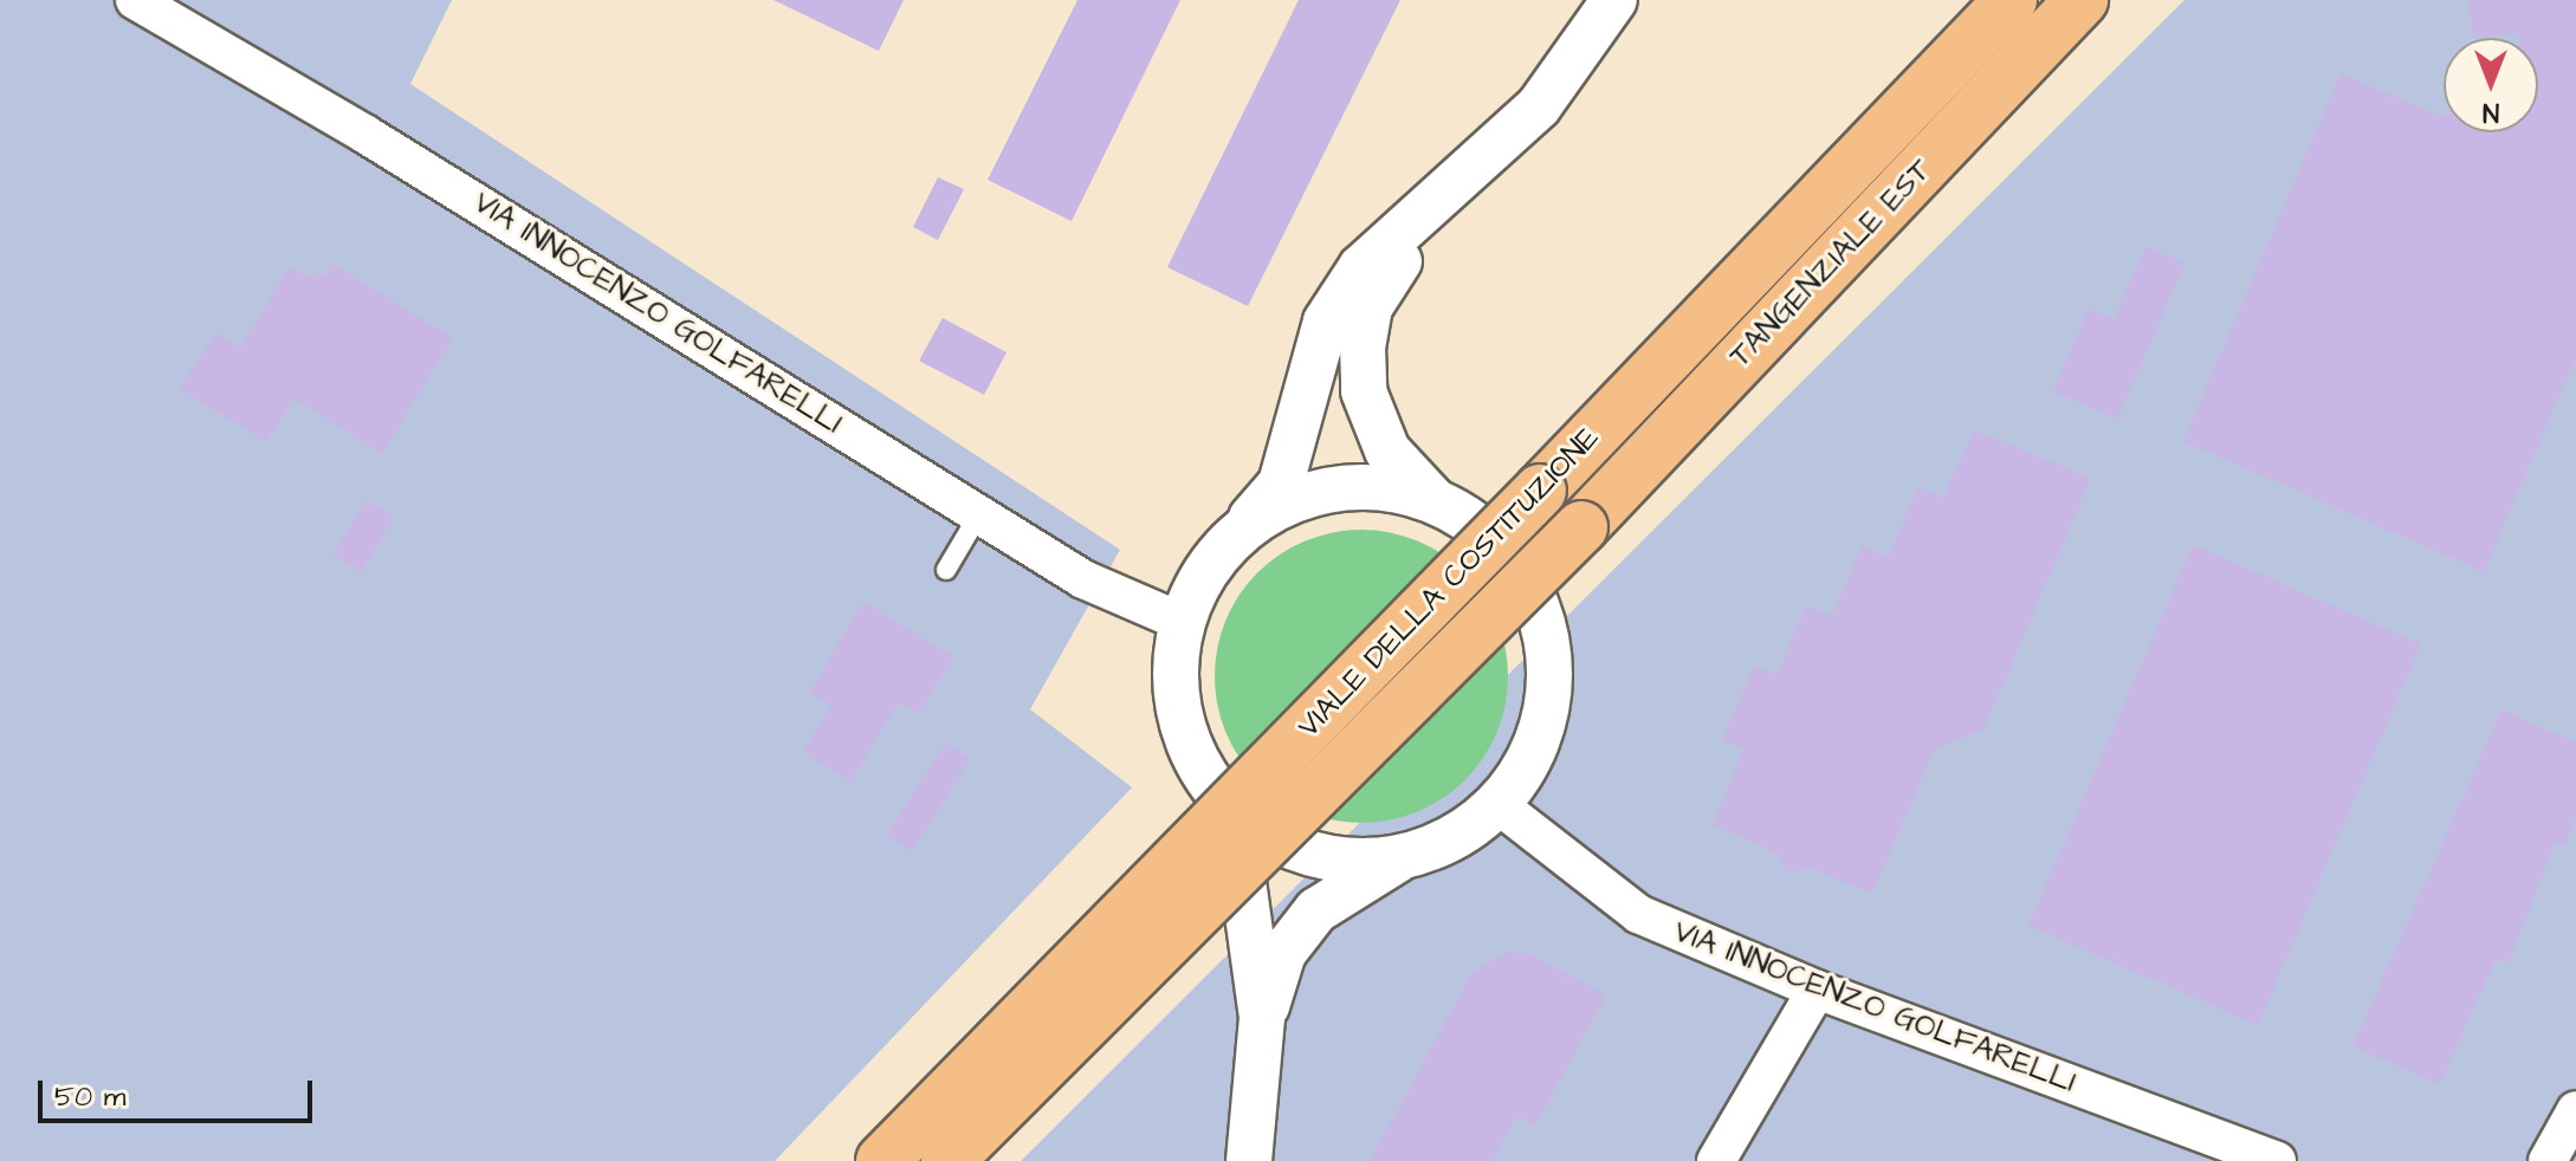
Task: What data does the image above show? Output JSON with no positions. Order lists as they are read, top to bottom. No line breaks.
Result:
{"streets":{"highway":["TANGENZIALE EST","VIALE DELLA COSTITUZIONE"],"street":["VIA INNOCENZO GOLFARELLI"]},"crossings":[["TANGENZIALE EST","VIALE DELLA COSTITUZIONE"]],"scale_bar":"50 m","north":"bottom"}
